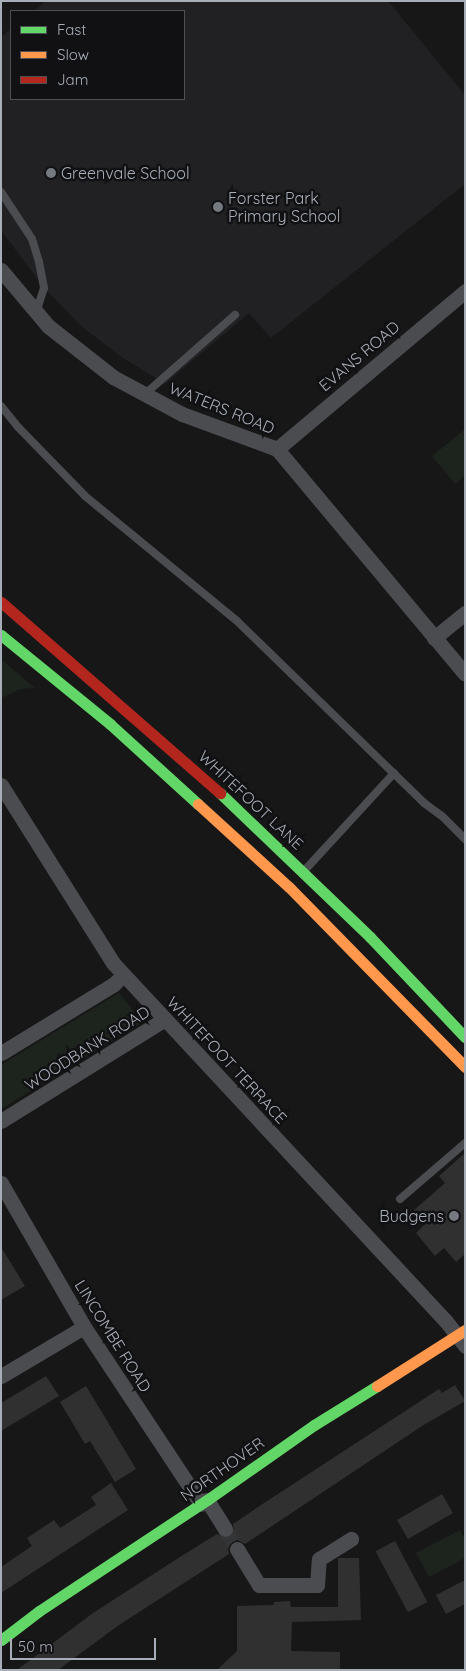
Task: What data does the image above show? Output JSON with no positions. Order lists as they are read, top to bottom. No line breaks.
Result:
{"streets":{"street":["EVANS ROAD","WATERS ROAD","WHITEFOOT LANE","WOODBANK ROAD","WHITEFOOT TERRACE","LINCOMBE ROAD","NORTHOVER"]},"crossings":[["EVANS ROAD","WATERS ROAD"],["WOODBANK ROAD","WHITEFOOT TERRACE"],["WHITEFOOT TERRACE","NORTHOVER"],["LINCOMBE ROAD","NORTHOVER"]],"places":["Greenvale School","Forster Park Primary School","Budgens"],"legend":["Fast","Slow","Jam"],"scale_bar":"50 m"}
